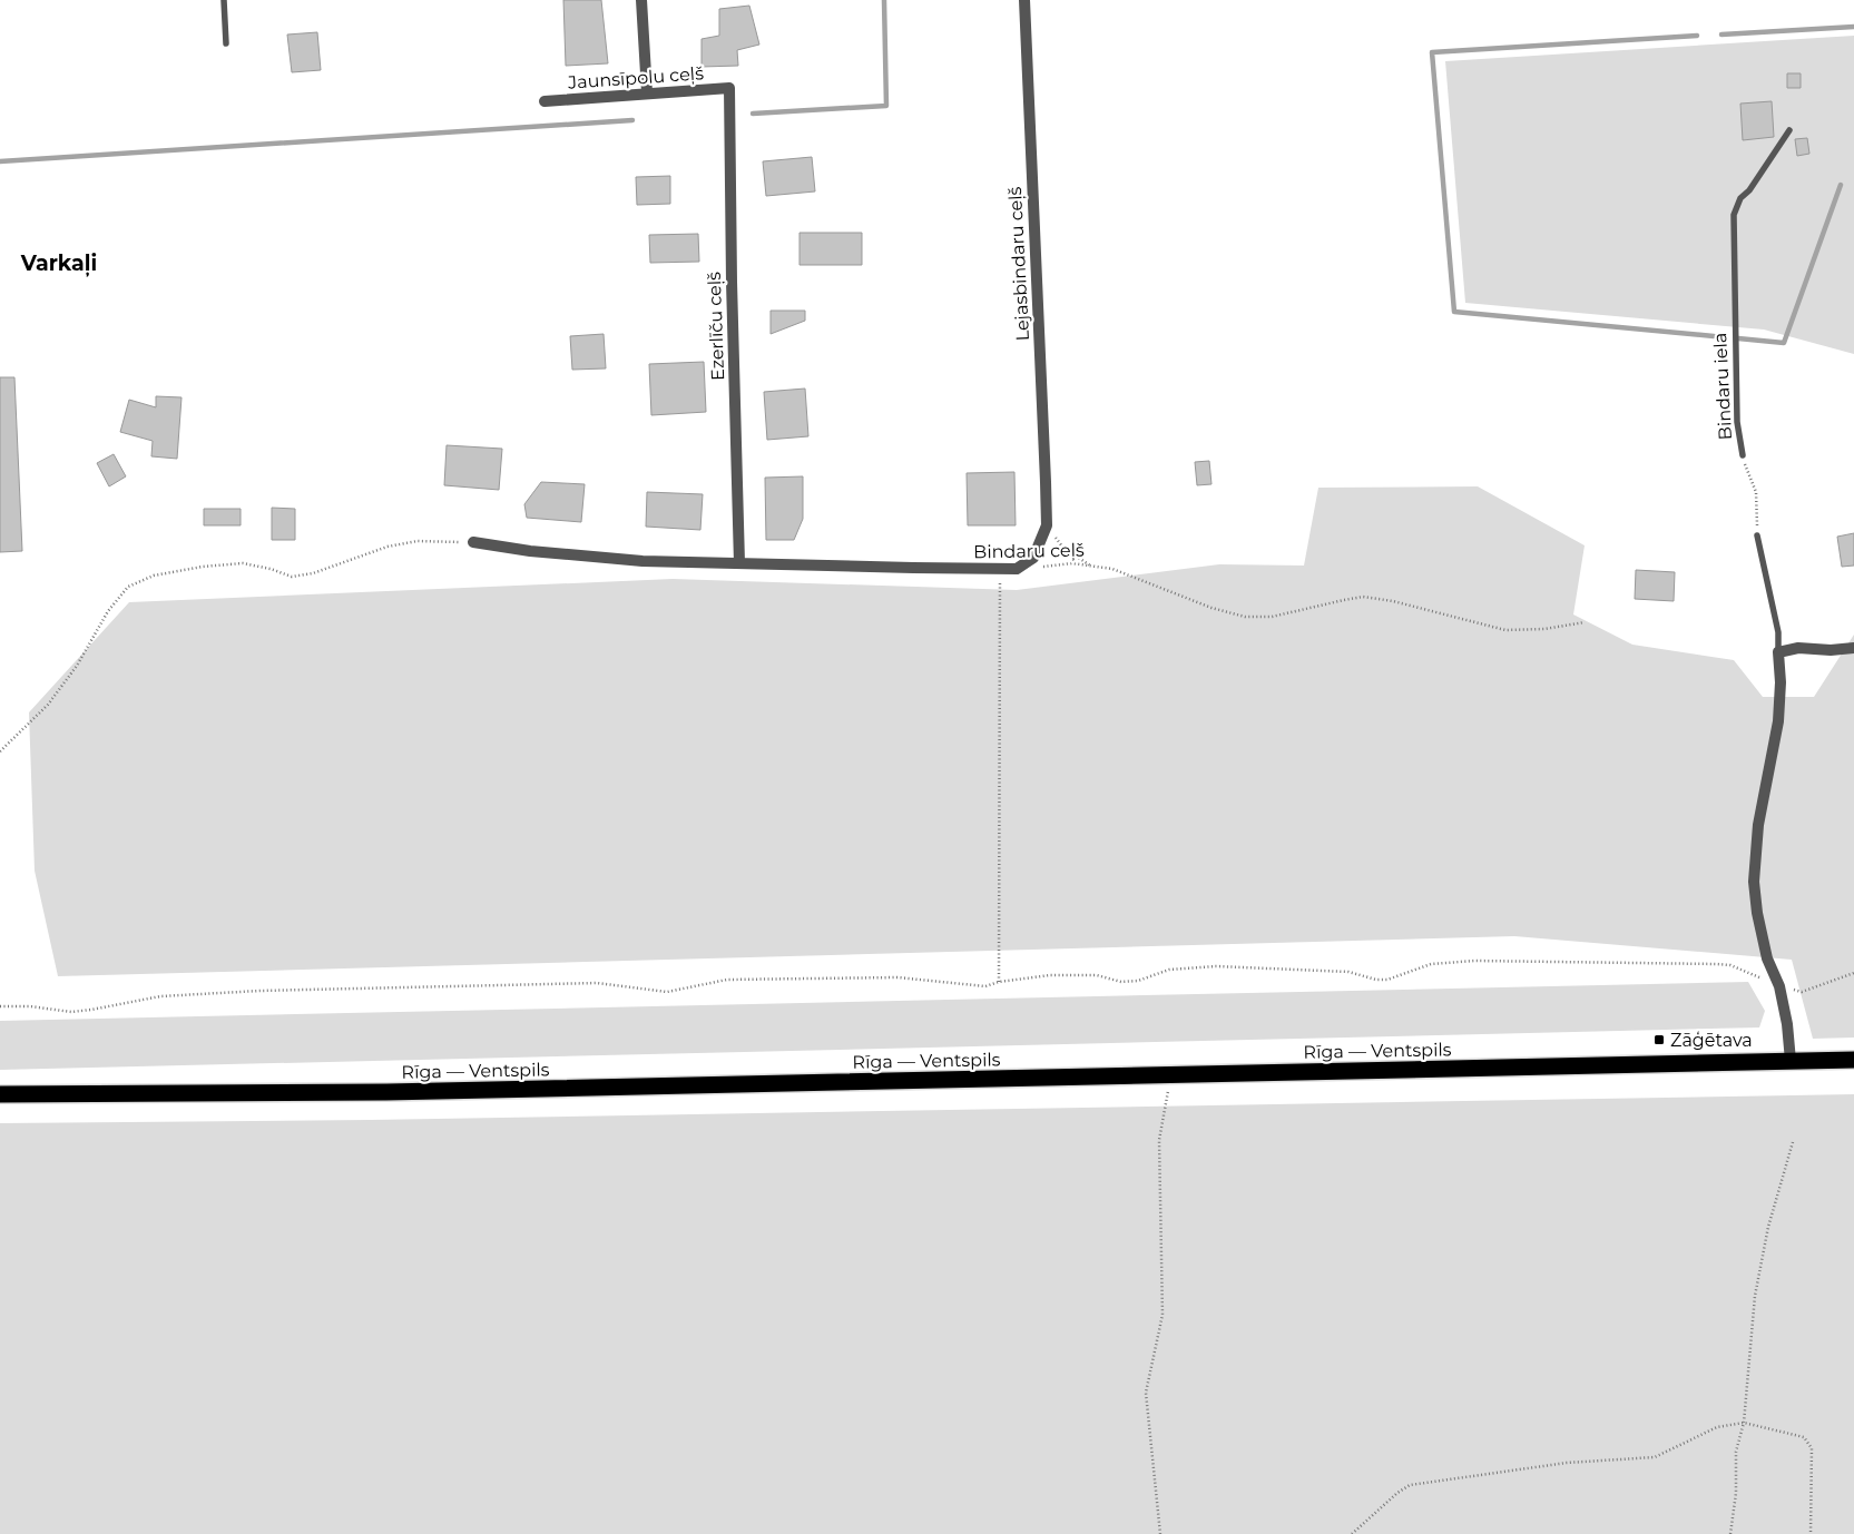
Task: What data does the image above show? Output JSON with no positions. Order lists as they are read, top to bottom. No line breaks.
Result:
{"streets":{"highway":["Rīga — Ventspils"],"street":["Jaunsīpolu ceļš","Lejasbindaru ceļš","Ezerlīču ceļš","Bindaru ceļš"],"lane":["Bindaru iela"]},"crossings":[["Jaunsīpolu ceļš","Ezerlīču ceļš"],["Lejasbindaru ceļš","Bindaru ceļš"],["Ezerlīču ceļš","Bindaru ceļš"]],"districts":["Varkaļi"],"places":{"transit":["Zāģētava"]}}
